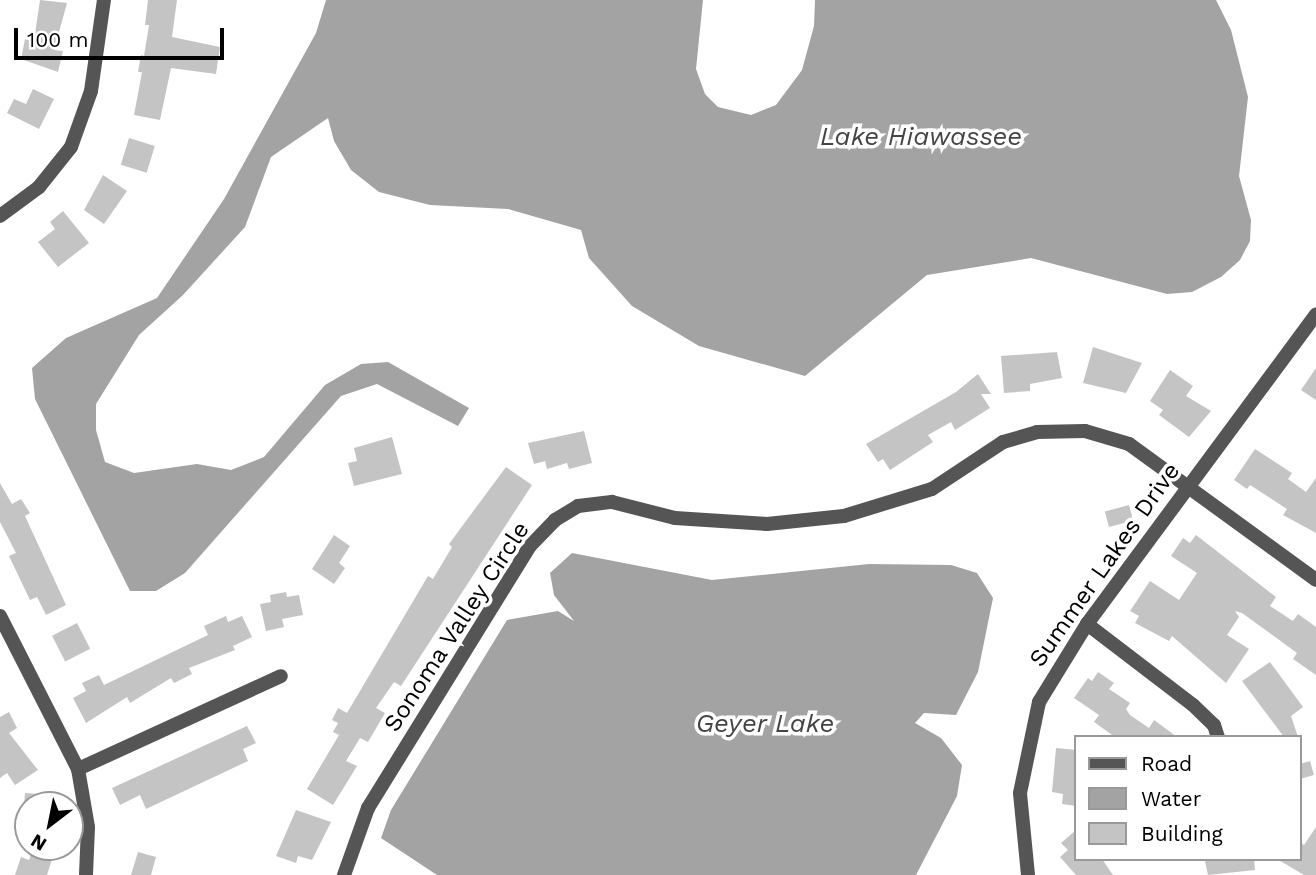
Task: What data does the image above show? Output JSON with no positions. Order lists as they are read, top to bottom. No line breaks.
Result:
{"streets":{"street":["Summer Lakes Drive","Sonoma Valley Circle"]},"crossings":[["Summer Lakes Drive","Sonoma Valley Circle"]],"water":["Lake Hiawassee","Geyer Lake"],"legend":["Road","Water","Building"],"scale_bar":"100 m","north":"bottom left"}
